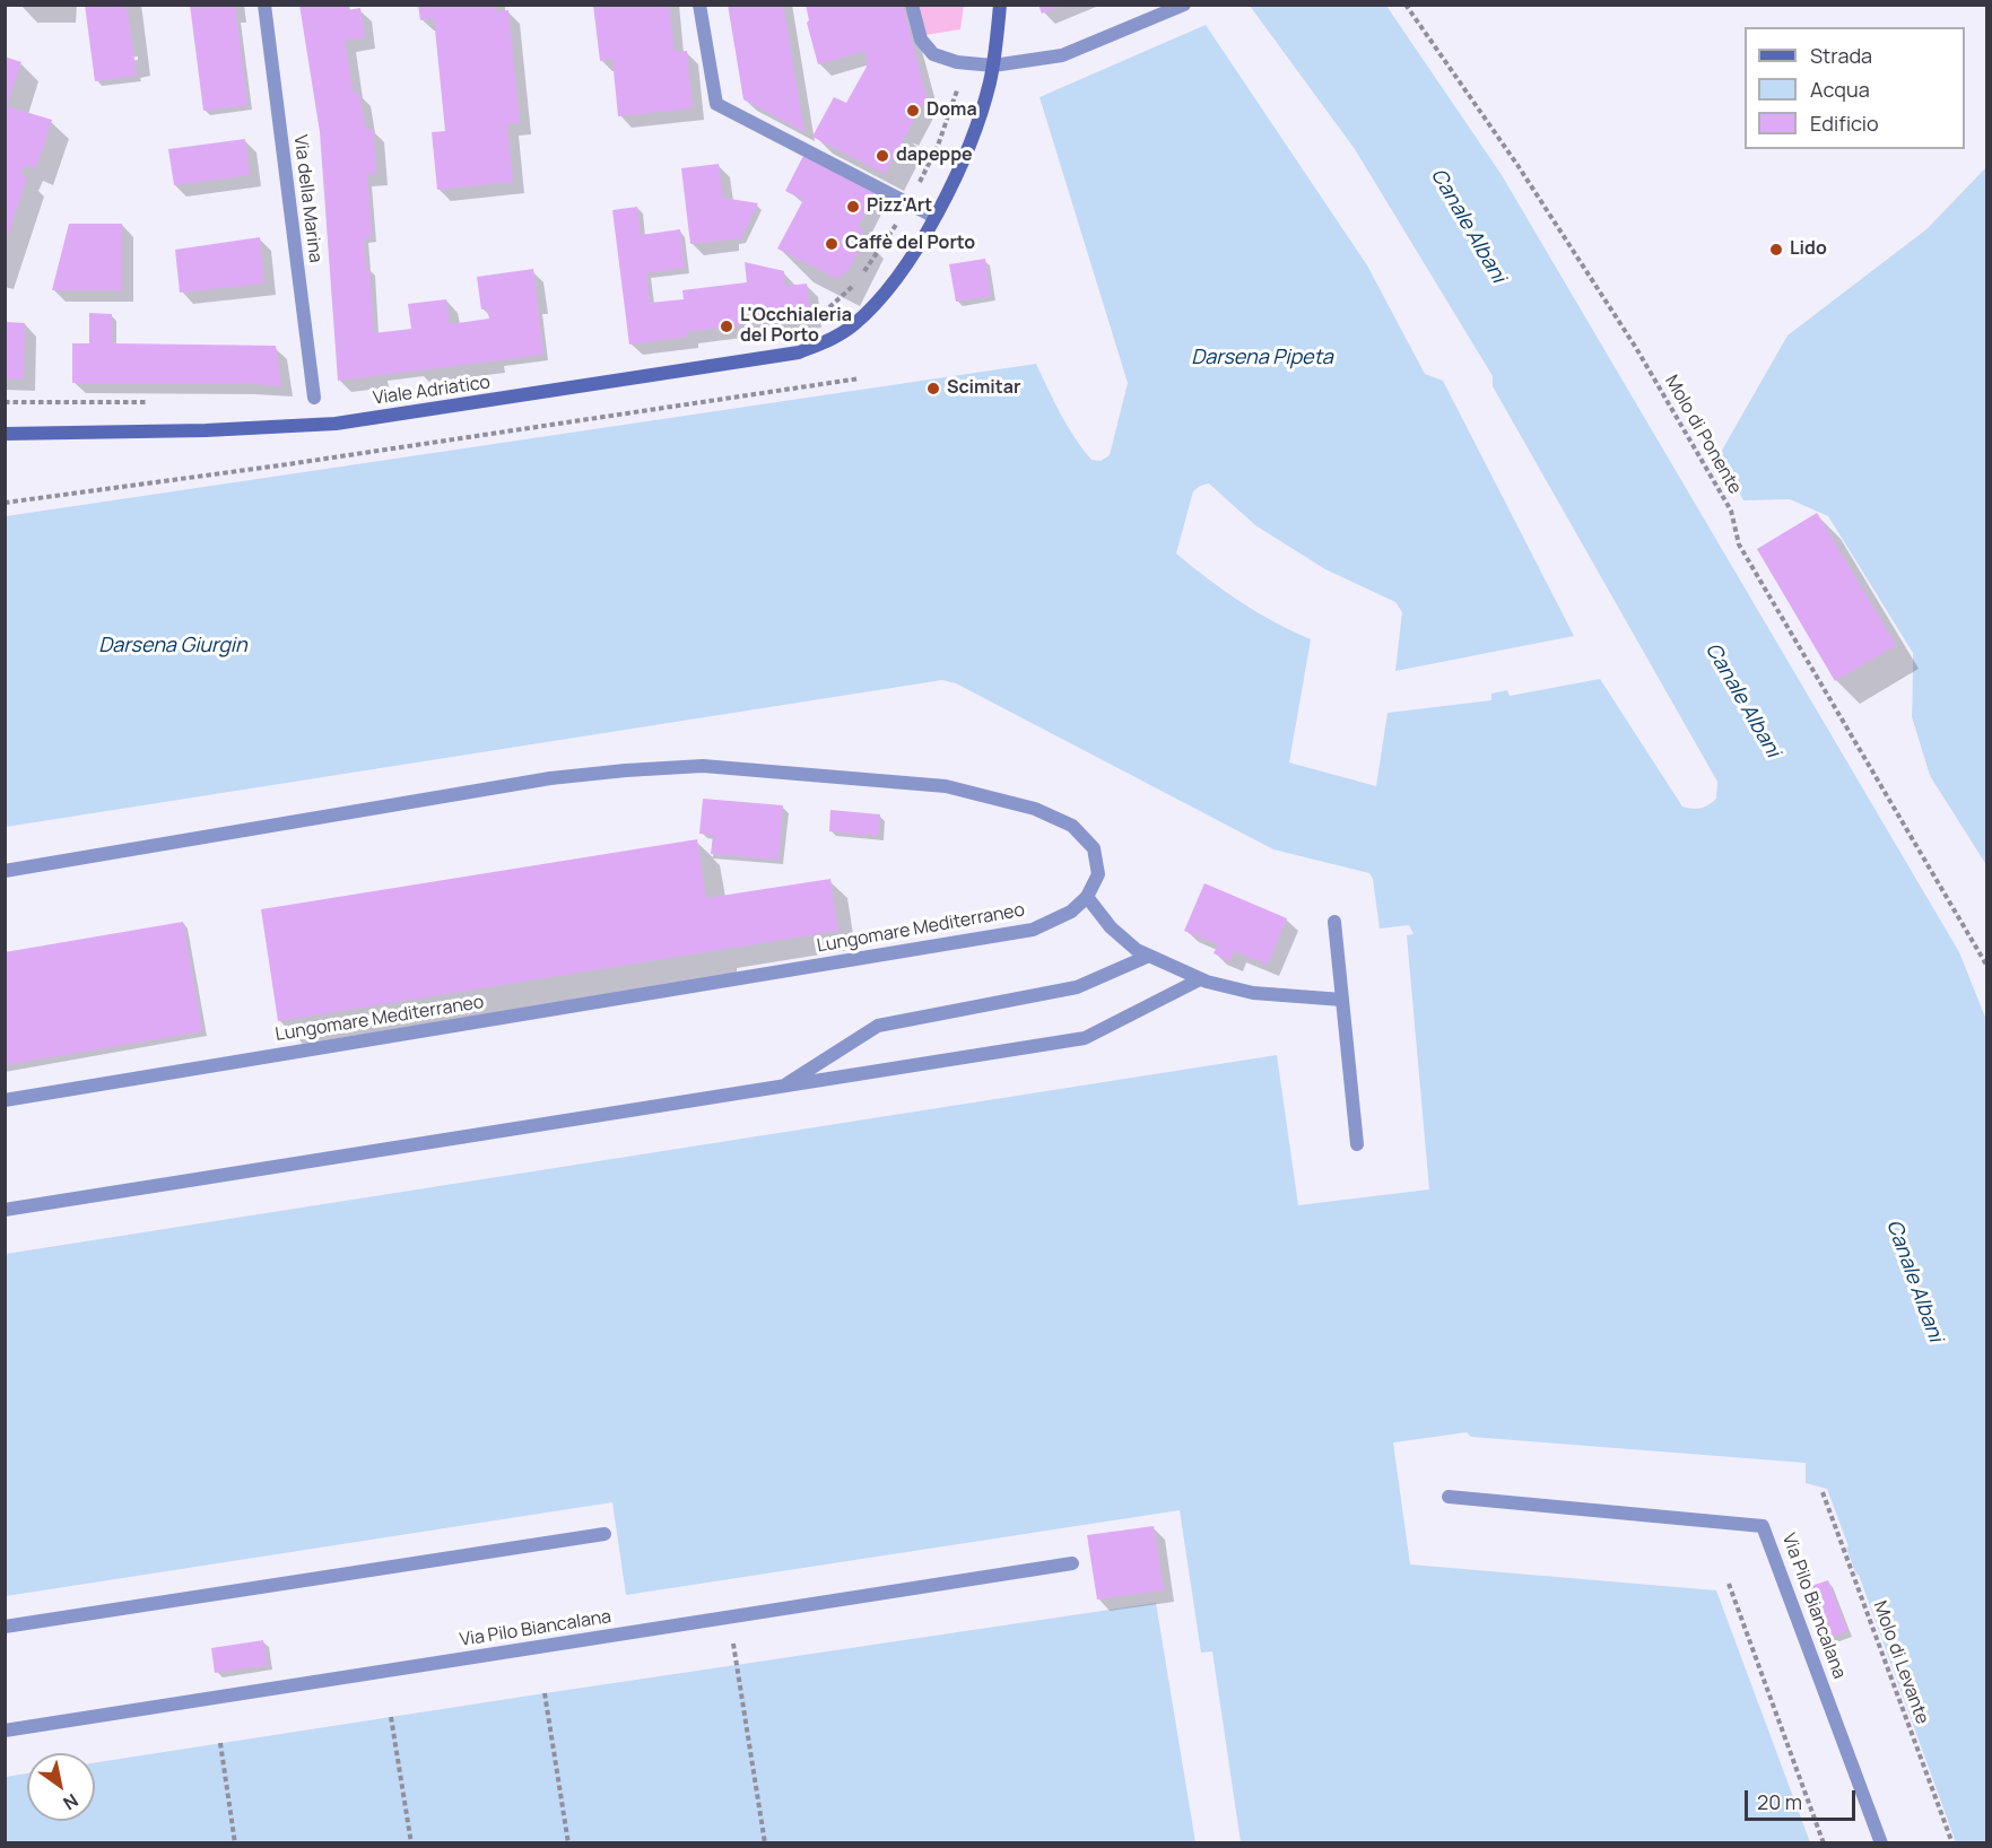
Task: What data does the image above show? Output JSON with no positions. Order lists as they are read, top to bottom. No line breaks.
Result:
{"streets":{"street":["Via della Marina","Viale Adriatico","Lungomare Mediterraneo","Via Pilo Biancalana"],"path":["Molo di Ponente","Molo di Levante"]},"water":["Canale Albani","Darsena Pipeta","Darsena Giurgin"],"places":["Doma","dapeppe","Pizz'Art","Caffè del Porto","Lido","L'Occhialeria del Porto","Scimitar"],"legend":["Strada","Acqua","Edificio"],"scale_bar":"20 m","north":"bottom right"}
